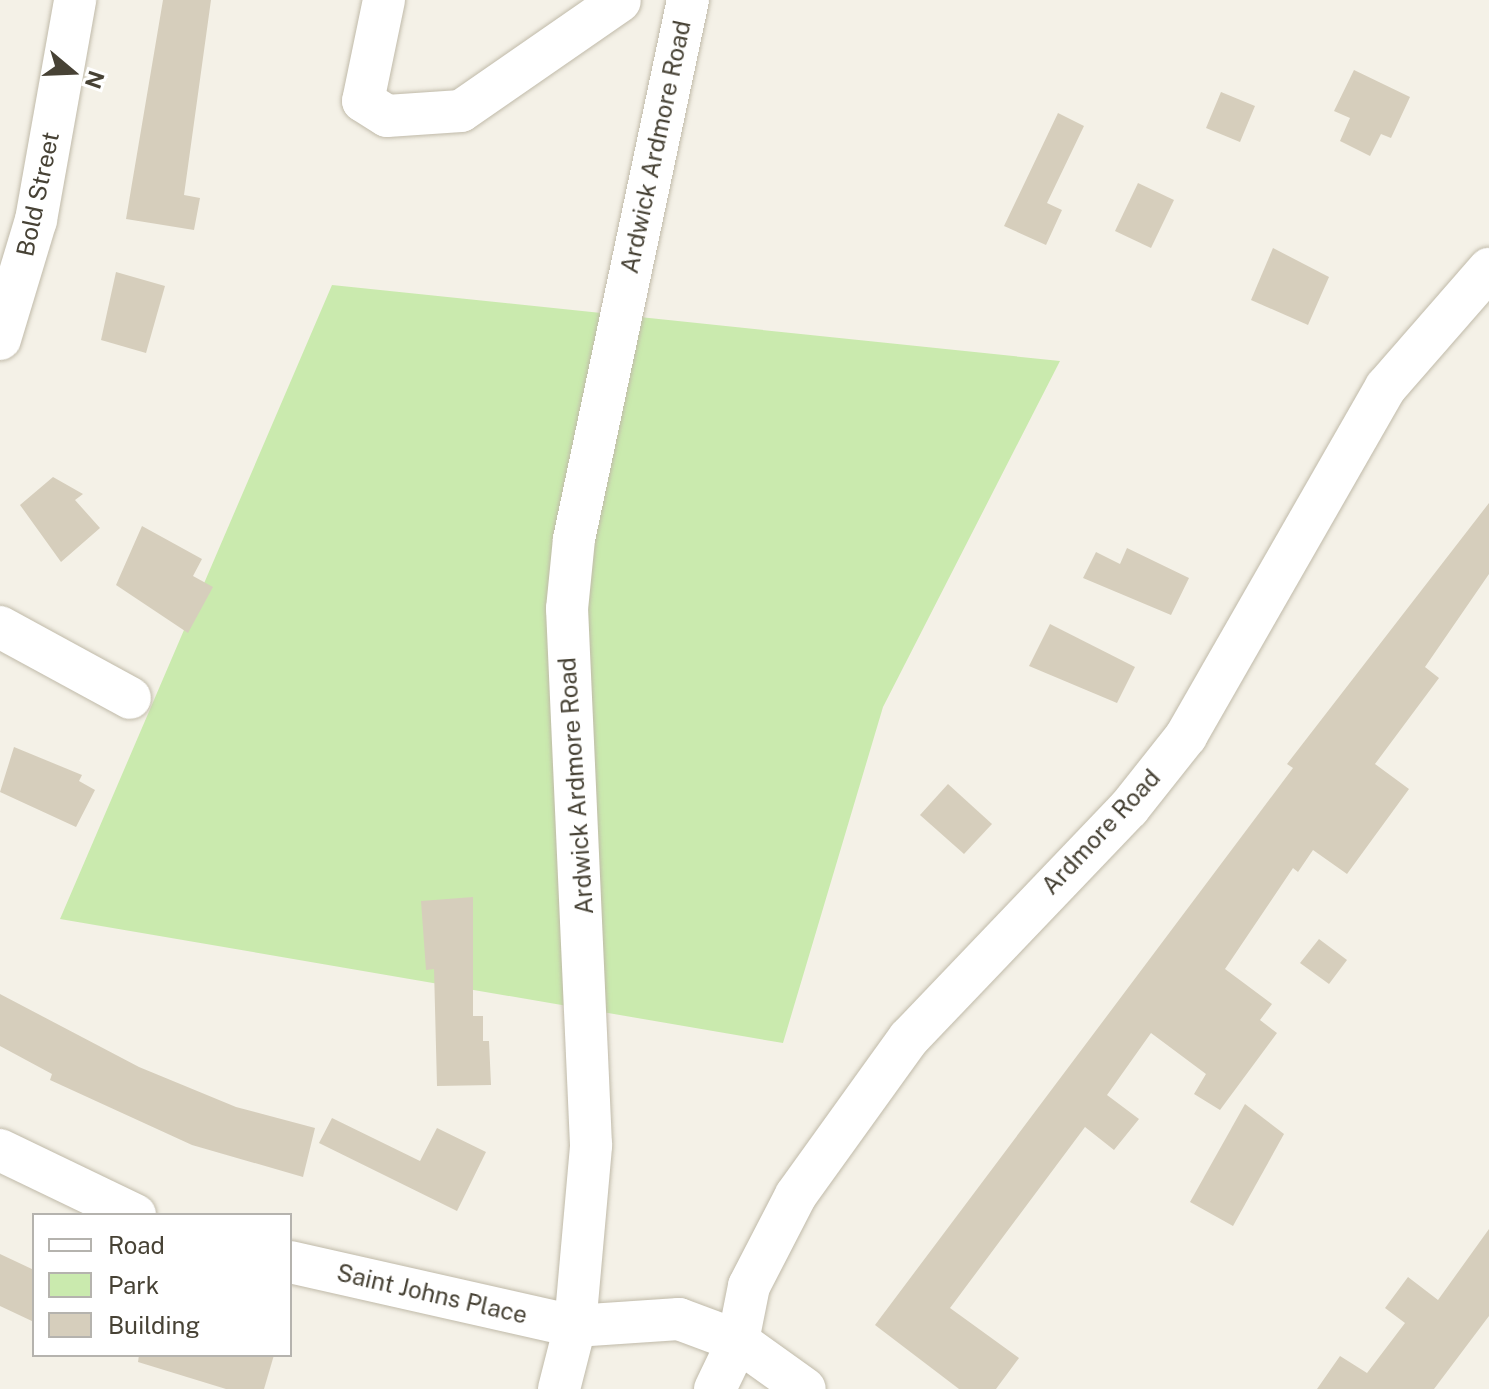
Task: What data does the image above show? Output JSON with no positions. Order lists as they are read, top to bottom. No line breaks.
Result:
{"streets":{"street":["Ardwick Ardmore Road","Bold Street","Ardmore Road","Saint Johns Place"]},"crossings":[["Ardwick Ardmore Road","Saint Johns Place"],["Ardmore Road","Saint Johns Place"]],"legend":["Road","Park","Building"],"north":"right"}
